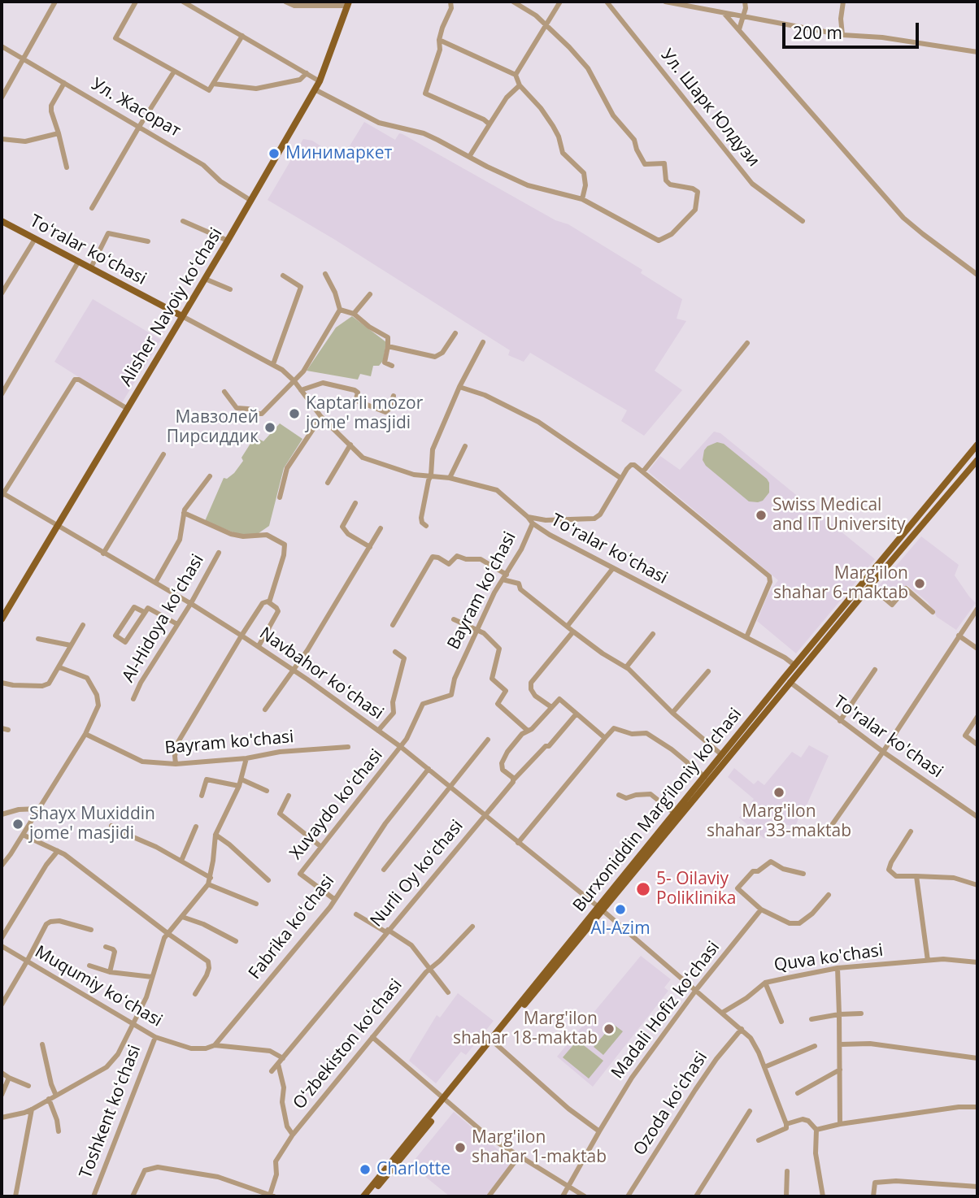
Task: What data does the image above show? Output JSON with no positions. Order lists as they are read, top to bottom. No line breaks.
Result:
{"streets":{"main road":["Toʻralar koʻchasi","Alisher Navoiy koʻchasi","Burxoniddin Marg’iloniy ko’chasi"],"street":["Ул. Жасорат","Ул. Шарк Юлдузи","Bayram koʻchasi","Al-Hidoya koʻchasi","Navbahor koʻchasi","To'ralar ko'chasi","Bayram ko'chasi","Xuvaydo koʻchasi","Nurli Oy koʻchasi","Fabrika koʻchasi","Quva ko'chasi","Muqumiy koʻchasi","Madali Hofiz koʻchasi","Oʻzbekiston koʻchasi","Ozoda koʻchasi","Toshkent koʻchasi"]},"crossings":[["Ул. Жасорат","Alisher Navoiy koʻchasi"],["Toʻralar koʻchasi","Alisher Navoiy koʻchasi"],["Toʻralar koʻchasi","Bayram koʻchasi"],["Toʻralar koʻchasi","Burxoniddin Marg’iloniy ko’chasi"],["Alisher Navoiy koʻchasi","Navbahor koʻchasi"],["Bayram koʻchasi","Navbahor koʻchasi"],["Bayram koʻchasi","Xuvaydo koʻchasi"],["Al-Hidoya koʻchasi","Navbahor koʻchasi"],["Navbahor koʻchasi","Xuvaydo koʻchasi"],["Navbahor koʻchasi","Burxoniddin Marg’iloniy ko’chasi"],["Navbahor koʻchasi","Nurli Oy koʻchasi"],["Navbahor koʻchasi","Fabrika koʻchasi"],["Navbahor koʻchasi","Quva ko'chasi"],["Navbahor koʻchasi","Madali Hofiz koʻchasi"],["To'ralar ko'chasi","Burxoniddin Marg’iloniy ko’chasi"],["Xuvaydo koʻchasi","Fabrika koʻchasi"],["Nurli Oy koʻchasi","Muqumiy koʻchasi"],["Fabrika koʻchasi","Muqumiy koʻchasi"],["Muqumiy koʻchasi","Toshkent koʻchasi"]],"places":["Минимаркет","Kaptarli mozor jome' masjidi","Мавзолей Пирсиддик","Swiss Medical and IT University","Marg'ilon shahar 6-maktab","Marg'ilon shahar 33-maktab","Shayx Muxiddin jome' masjidi","5- Oilaviy Poliklinika","Al-Azim","Marg'ilon shahar 18-maktab","Marg'ilon shahar 1-maktab","Charlotte"],"scale_bar":"200 m"}
